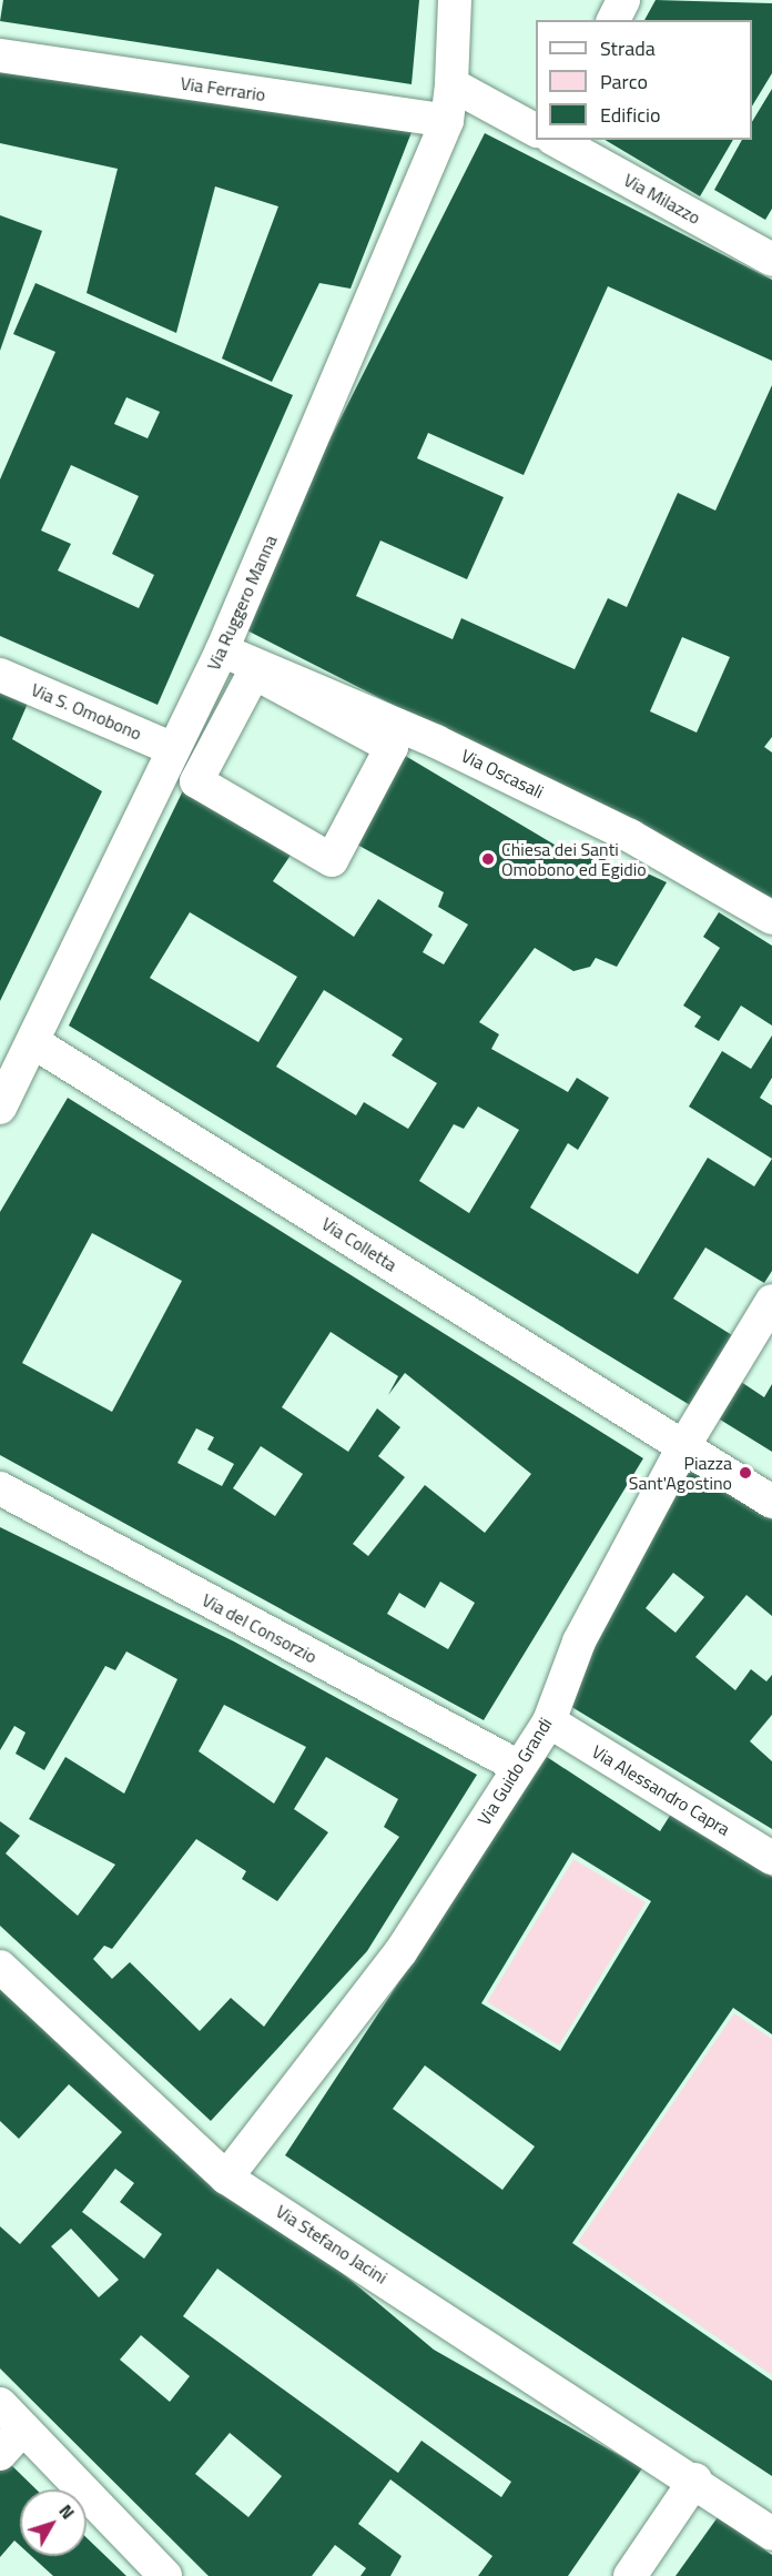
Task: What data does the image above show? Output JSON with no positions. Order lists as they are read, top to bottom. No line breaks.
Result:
{"streets":{"street":["Via Ferrario","Via Milazzo","Via Ruggero Manna","Via S. Omobono","Via Oscasali","Via Colletta","Via del Consorzio","Via Guido Grandi","Via Alessandro Capra","Via Stefano Jacini"]},"crossings":[["Via Ferrario","Via Ruggero Manna"],["Via Ruggero Manna","Via S. Omobono"],["Via Ruggero Manna","Via Oscasali"],["Via Ruggero Manna","Via Colletta"],["Via Colletta","Via Guido Grandi"],["Via del Consorzio","Via Guido Grandi"],["Via Guido Grandi","Via Alessandro Capra"],["Via Guido Grandi","Via Stefano Jacini"]],"places":["Chiesa dei Santi Omobono ed Egidio","Piazza Sant'Agostino"],"legend":["Strada","Parco","Edificio"],"north":"top right"}
